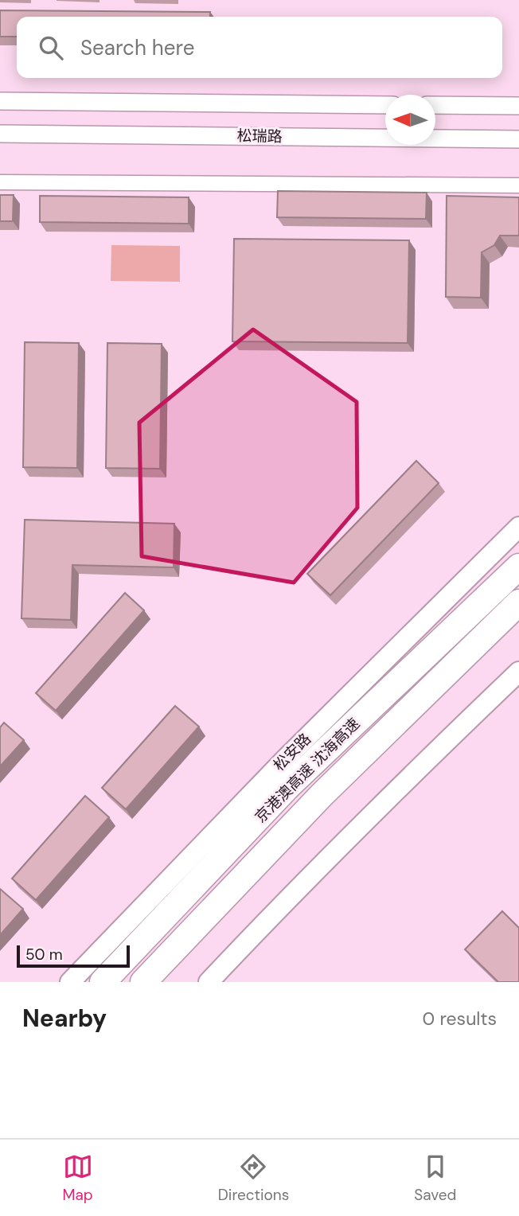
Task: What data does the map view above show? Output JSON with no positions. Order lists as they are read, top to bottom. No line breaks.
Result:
{"streets":{"highway":["京港澳高速 沈海高速"],"main road":["松安路"],"street":["松瑞路"]},"scale_bar":"50 m","north":"left","page":{"search":"Search here","scale":"50 m","heading":["Nearby","0 results"],"nav":["Map","Directions","Saved"]}}
